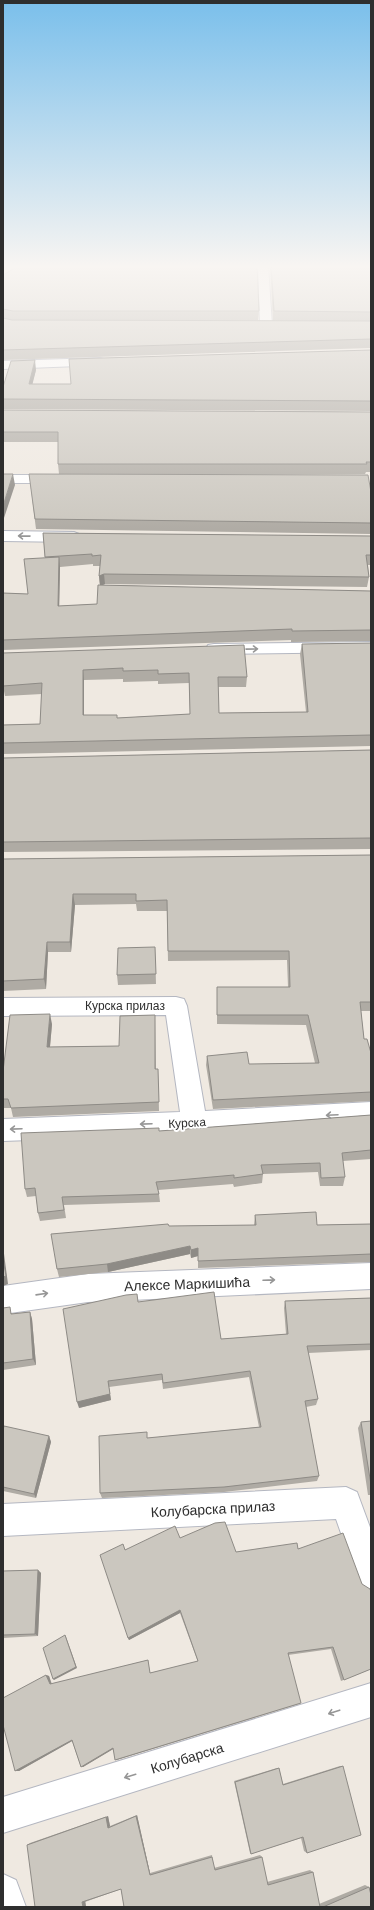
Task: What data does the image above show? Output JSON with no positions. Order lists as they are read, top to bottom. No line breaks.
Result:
{"streets":{"street":["Курска прилаз","Курска","Алексе Маркишића","Колубарска прилаз","Колубарска"]},"crossings":[["Курска прилаз","Курска"]],"one_way":["Курска","Алексе Маркишића","Колубарска"]}
